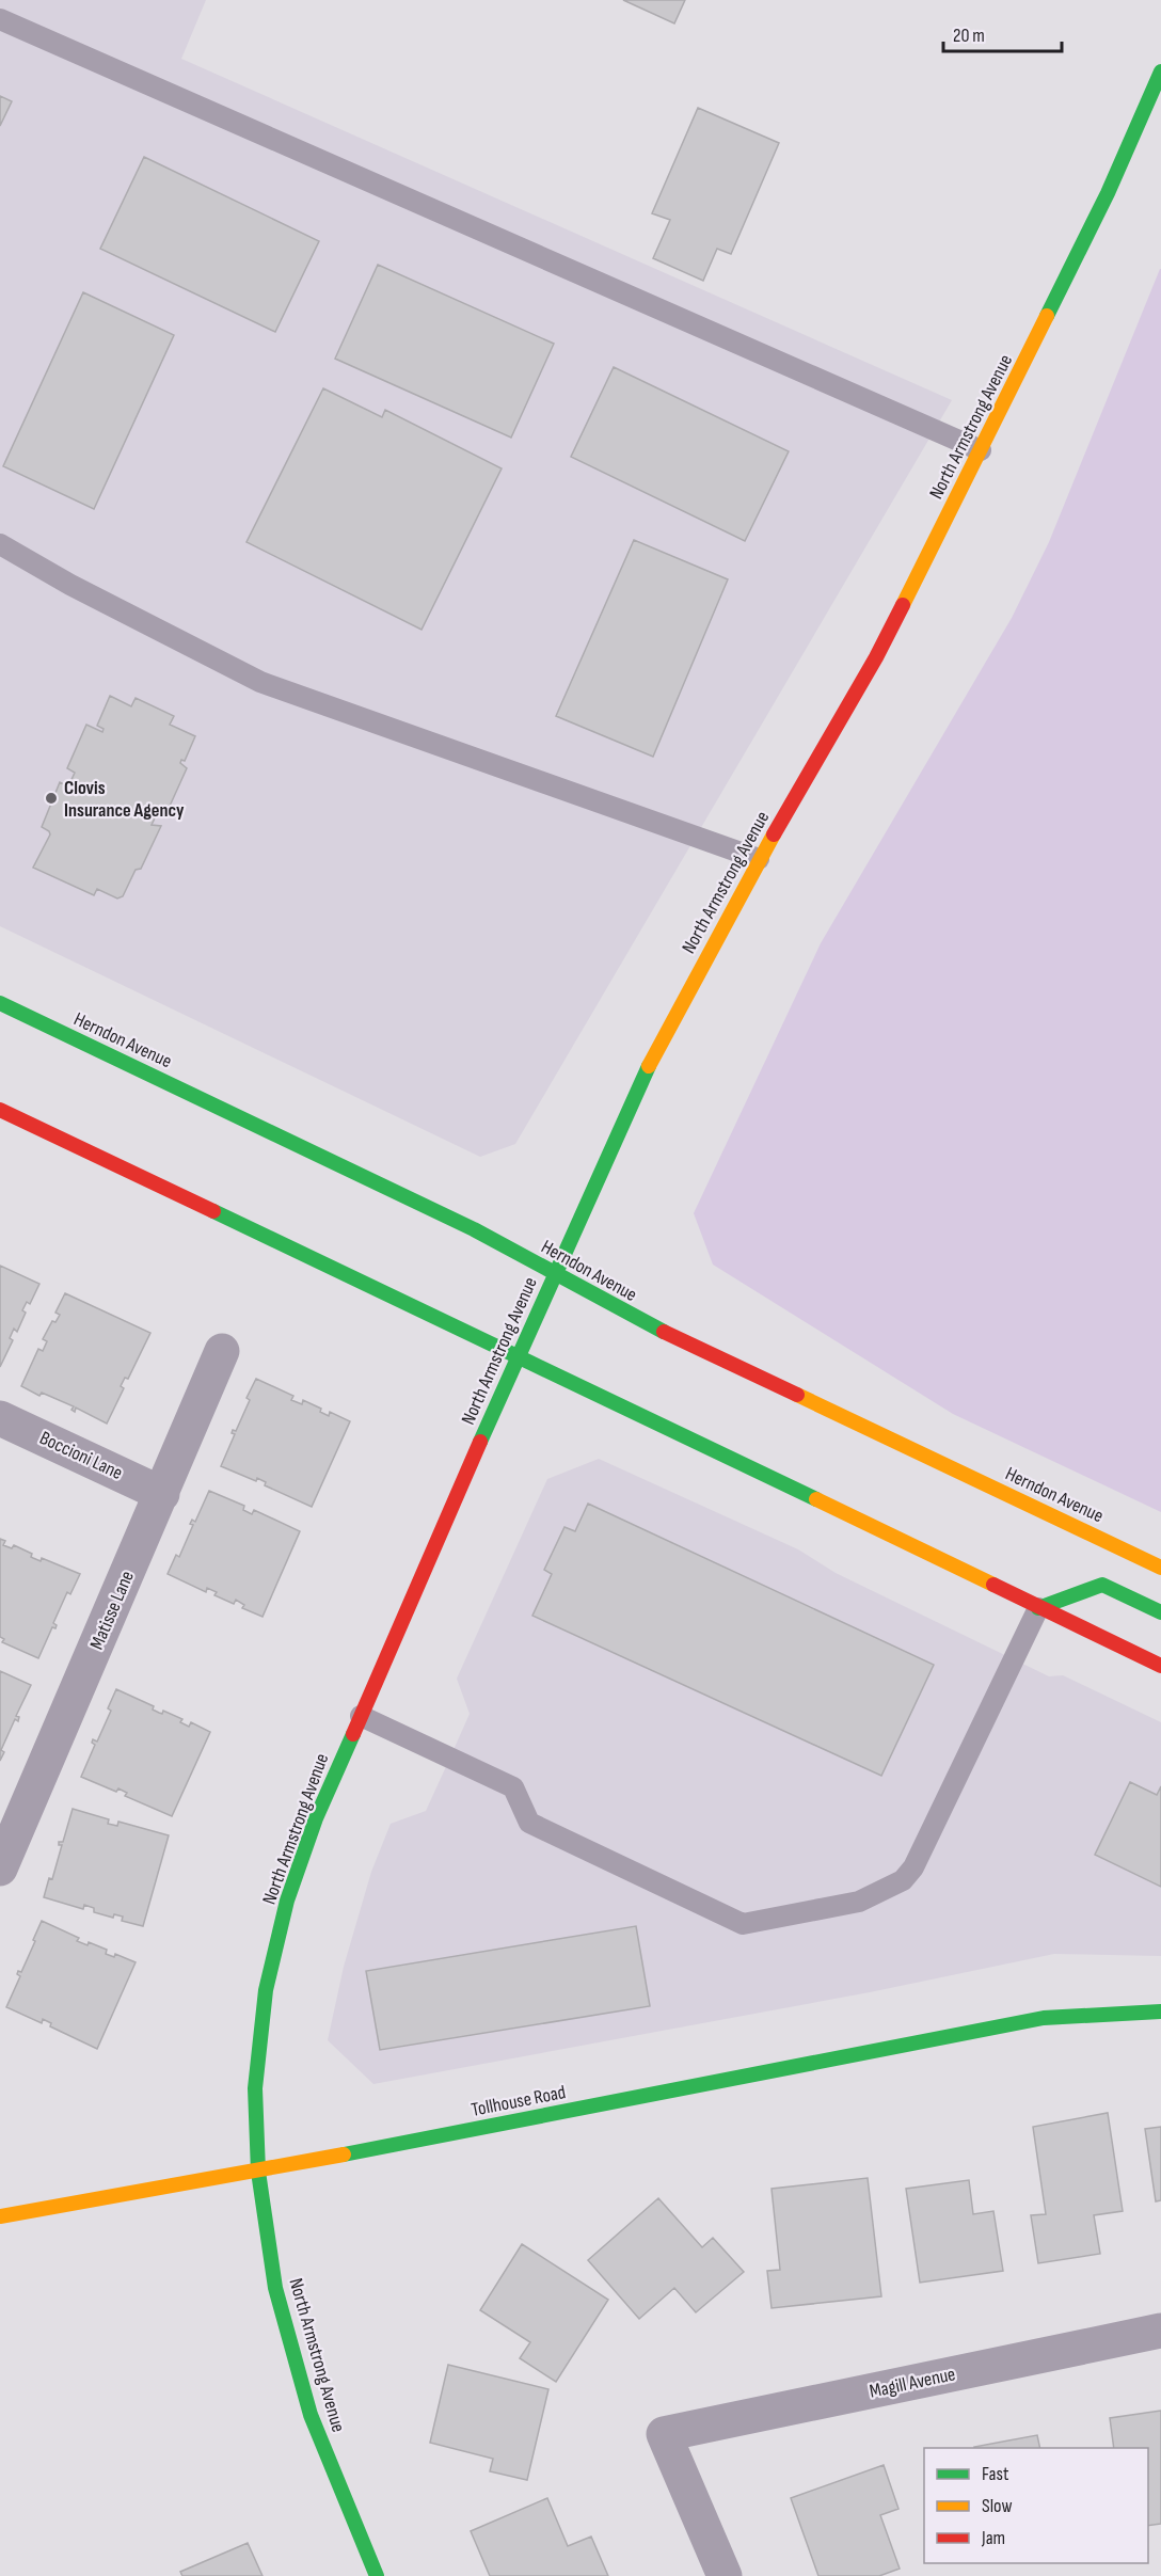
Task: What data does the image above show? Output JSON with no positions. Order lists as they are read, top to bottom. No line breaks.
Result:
{"streets":{"street":["North Armstrong Avenue","Herndon Avenue","Boccioni Lane","Matisse Lane","Tollhouse Road","Magill Avenue"]},"crossings":[["North Armstrong Avenue","Herndon Avenue"],["North Armstrong Avenue","Tollhouse Road"],["Boccioni Lane","Matisse Lane"]],"places":["Clovis Insurance Agency"],"legend":["Fast","Slow","Jam"],"scale_bar":"20 m"}
